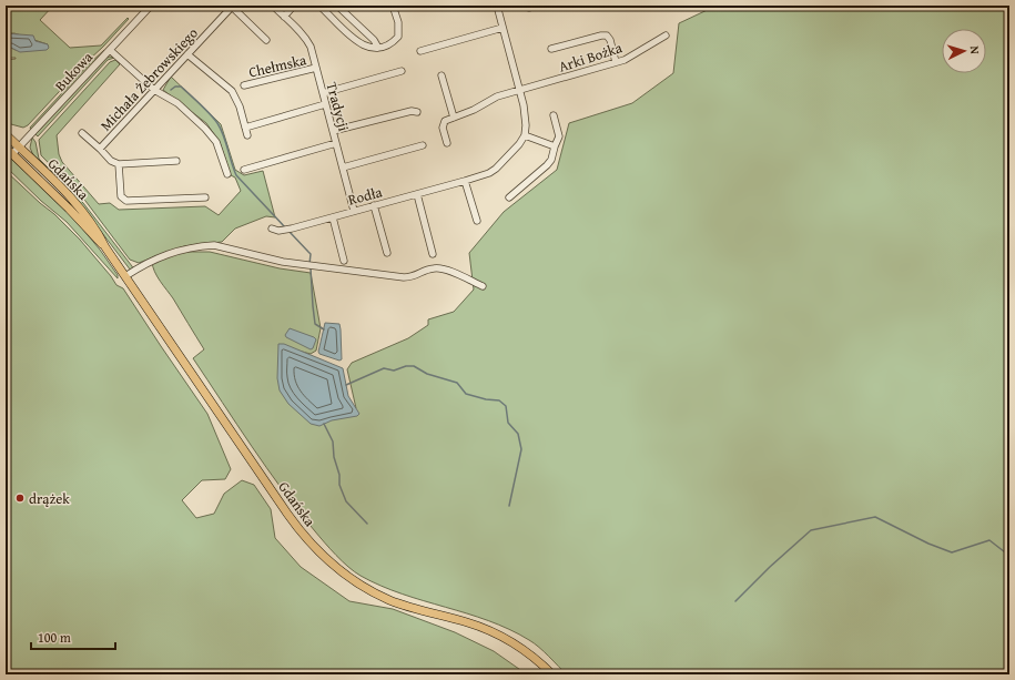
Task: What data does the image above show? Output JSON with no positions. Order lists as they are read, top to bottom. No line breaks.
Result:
{"streets":{"main road":["Gdańska"],"street":["Arki Bożka","Chełmska","Bukowa","Michała Żebrowskiego","Tradycji","Rodła"]},"crossings":[["Chełmska","Tradycji"],["Bukowa","Gdańska"],["Tradycji","Rodła"]],"places":["drążek"],"scale_bar":"100 m","north":"right"}
